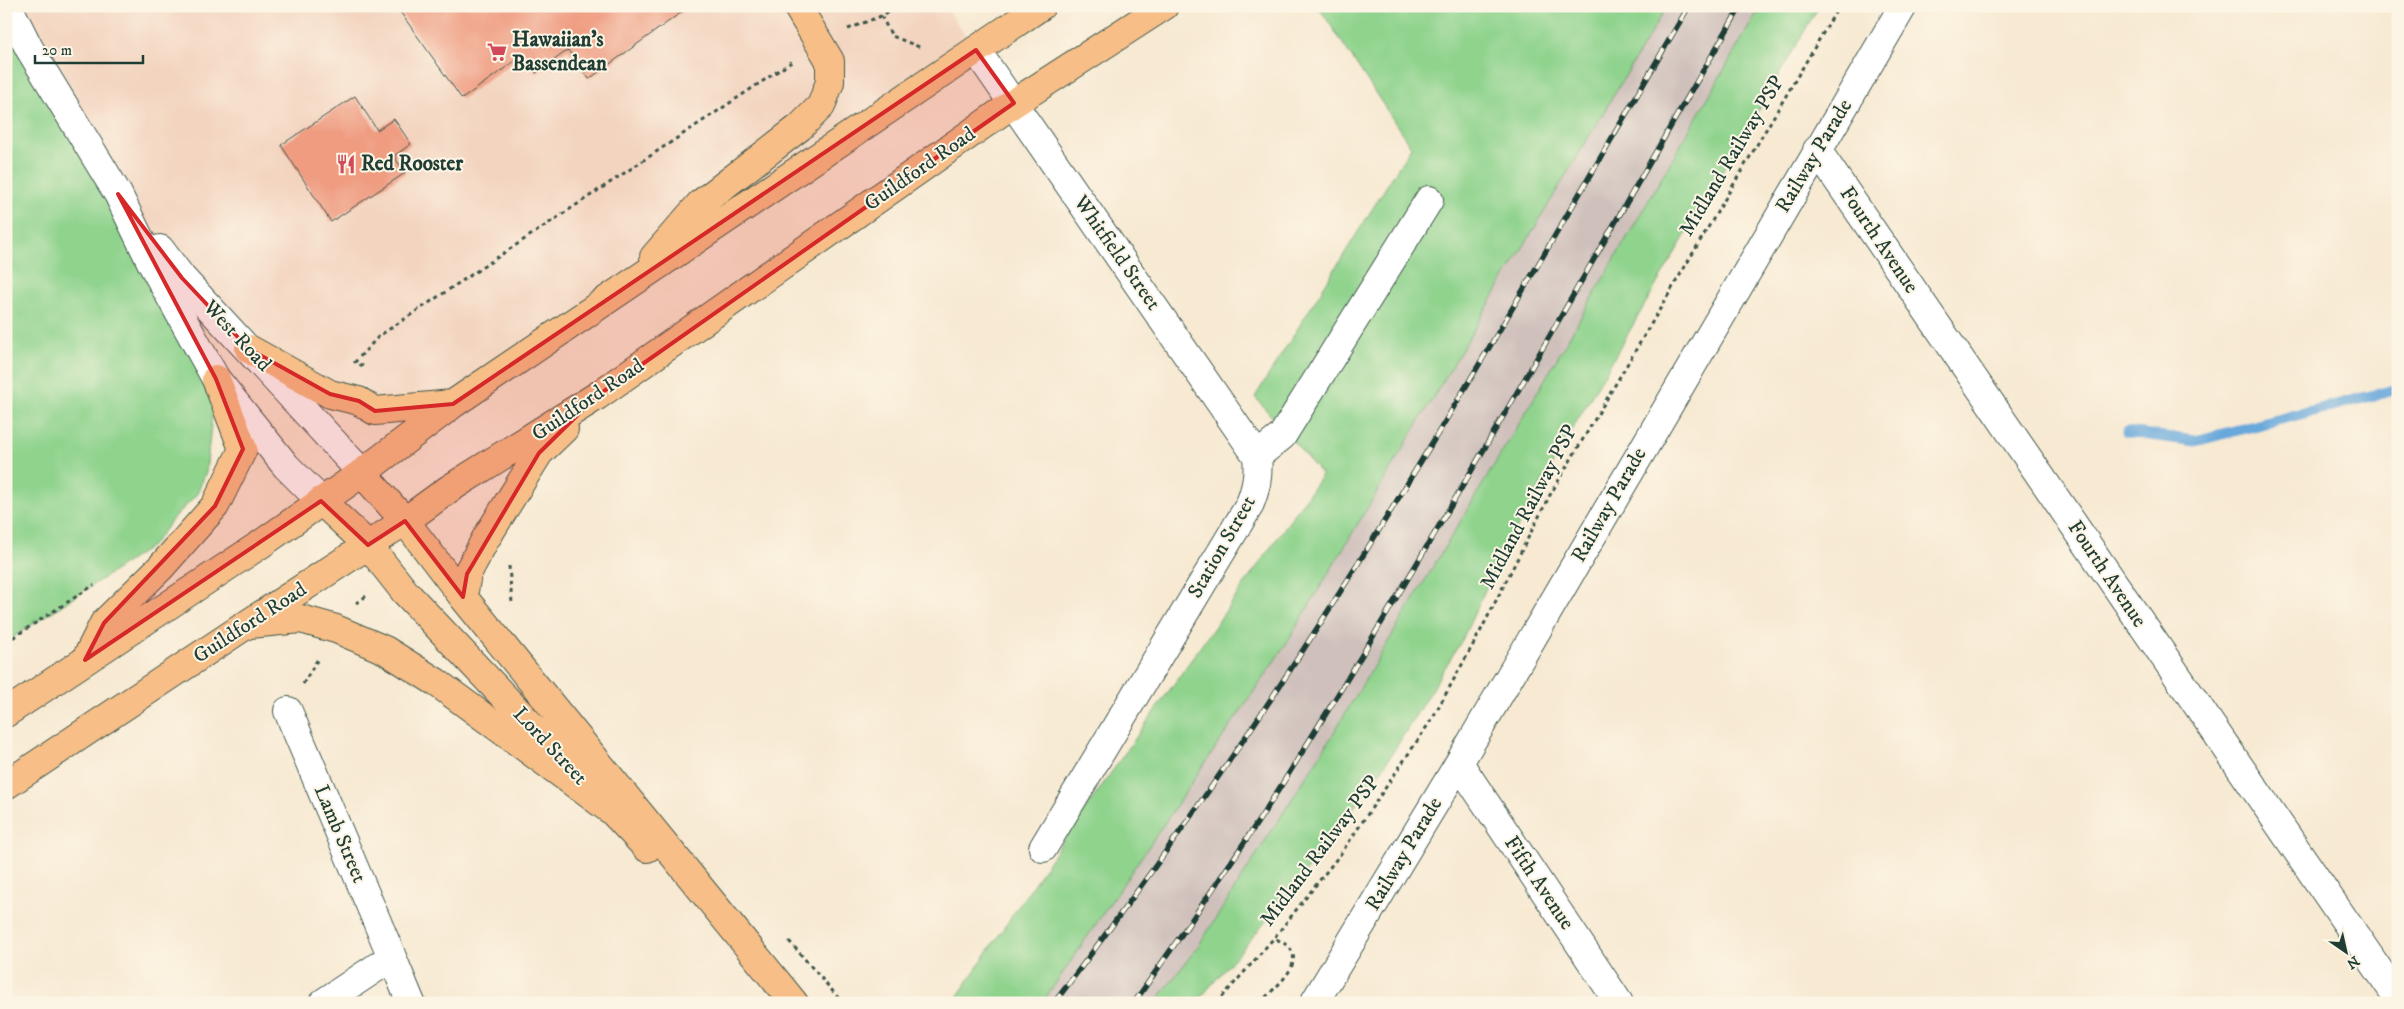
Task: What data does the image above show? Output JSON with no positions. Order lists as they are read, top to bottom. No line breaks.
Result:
{"streets":{"main road":["Guildford Road","Lord Street"],"street":["Railway Parade","Fourth Avenue","Whitfield Street","West Road","Station Street","Lamb Street","Fifth Avenue"],"path":["Midland Railway PSP"]},"crossings":[["Railway Parade","Fourth Avenue"],["Railway Parade","Fifth Avenue"],["Guildford Road","Whitfield Street"],["Guildford Road","Lord Street"],["Whitfield Street","Station Street"],["West Road","Lord Street"]],"places":{"supermarket":["Hawaiian's Bassendean"],"restaurant":["Red Rooster"]},"scale_bar":"20 m","north":"bottom right"}
